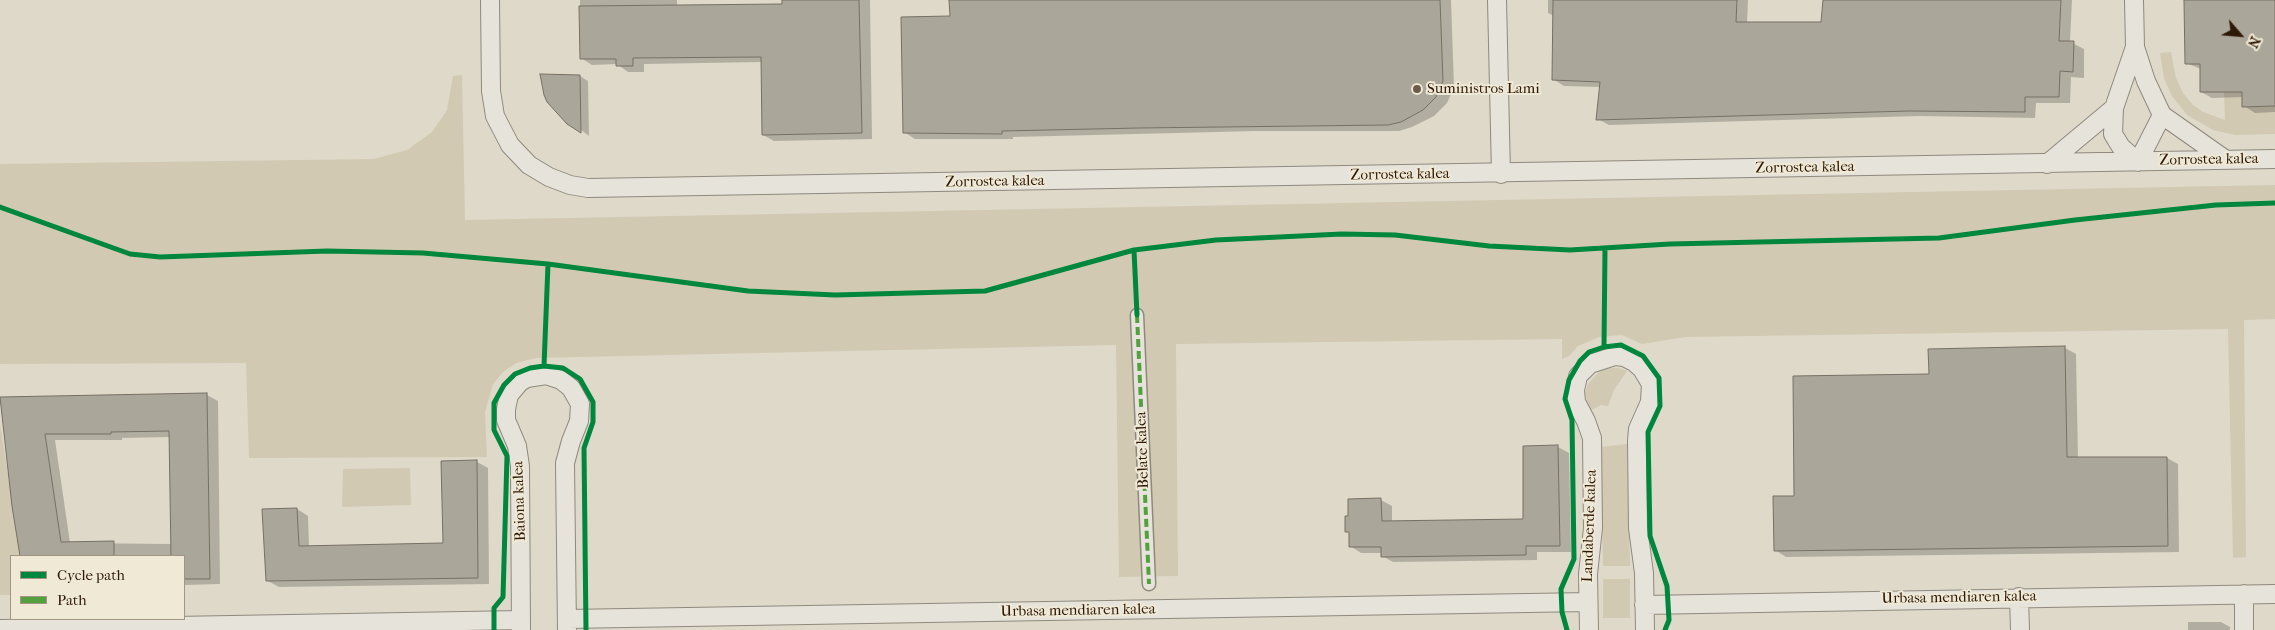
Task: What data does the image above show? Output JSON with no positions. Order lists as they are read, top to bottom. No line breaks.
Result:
{"streets":{"street":["Zorrostea kalea","Belate kalea","Baiona kalea","Landaberde kalea","Urbasa mendiaren kalea"]},"crossings":[["Baiona kalea","Urbasa mendiaren kalea"],["Landaberde kalea","Urbasa mendiaren kalea"]],"places":["Suministros Lami"],"legend":["Cycle path","Path"],"north":"bottom right"}
